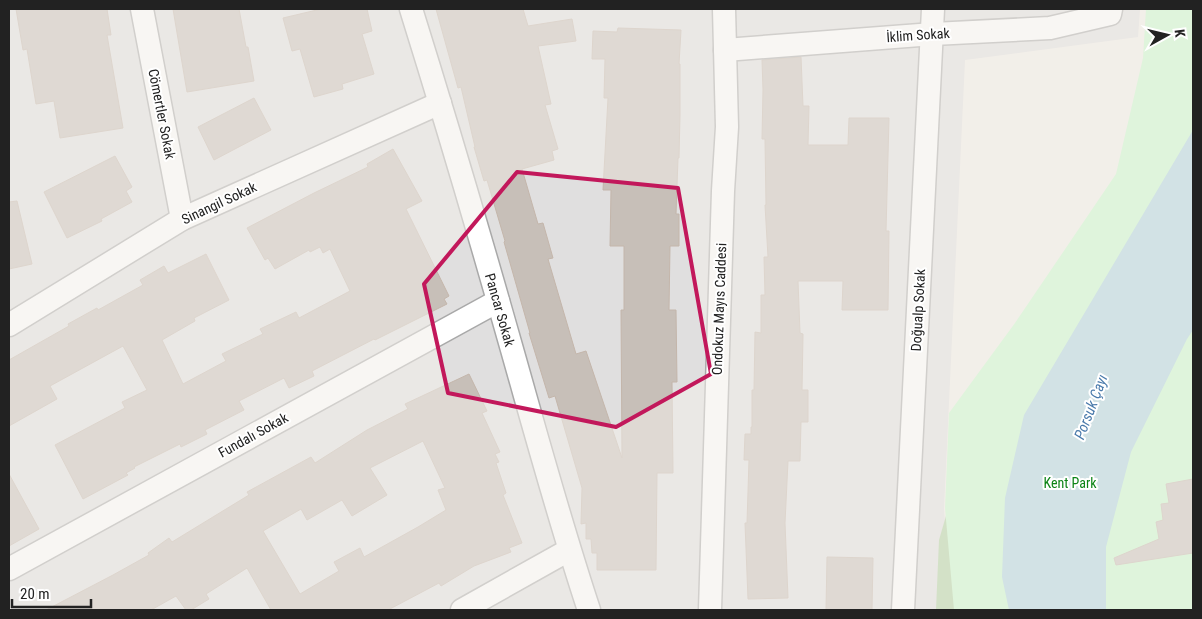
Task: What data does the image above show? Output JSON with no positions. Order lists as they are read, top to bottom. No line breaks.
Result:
{"streets":{"street":["İklim Sokak","Cömertler Sokak","Sinangil Sokak","Ondokuz Mayıs Caddesi","Pancar Sokak","Doğualp Sokak","Fundalı Sokak"]},"crossings":[["İklim Sokak","Ondokuz Mayıs Caddesi"],["İklim Sokak","Doğualp Sokak"],["Cömertler Sokak","Sinangil Sokak"],["Sinangil Sokak","Pancar Sokak"],["Pancar Sokak","Fundalı Sokak"]],"water":["Porsuk Çayı"],"parks":["Kent Park"],"scale_bar":"20 m","north":"right"}
